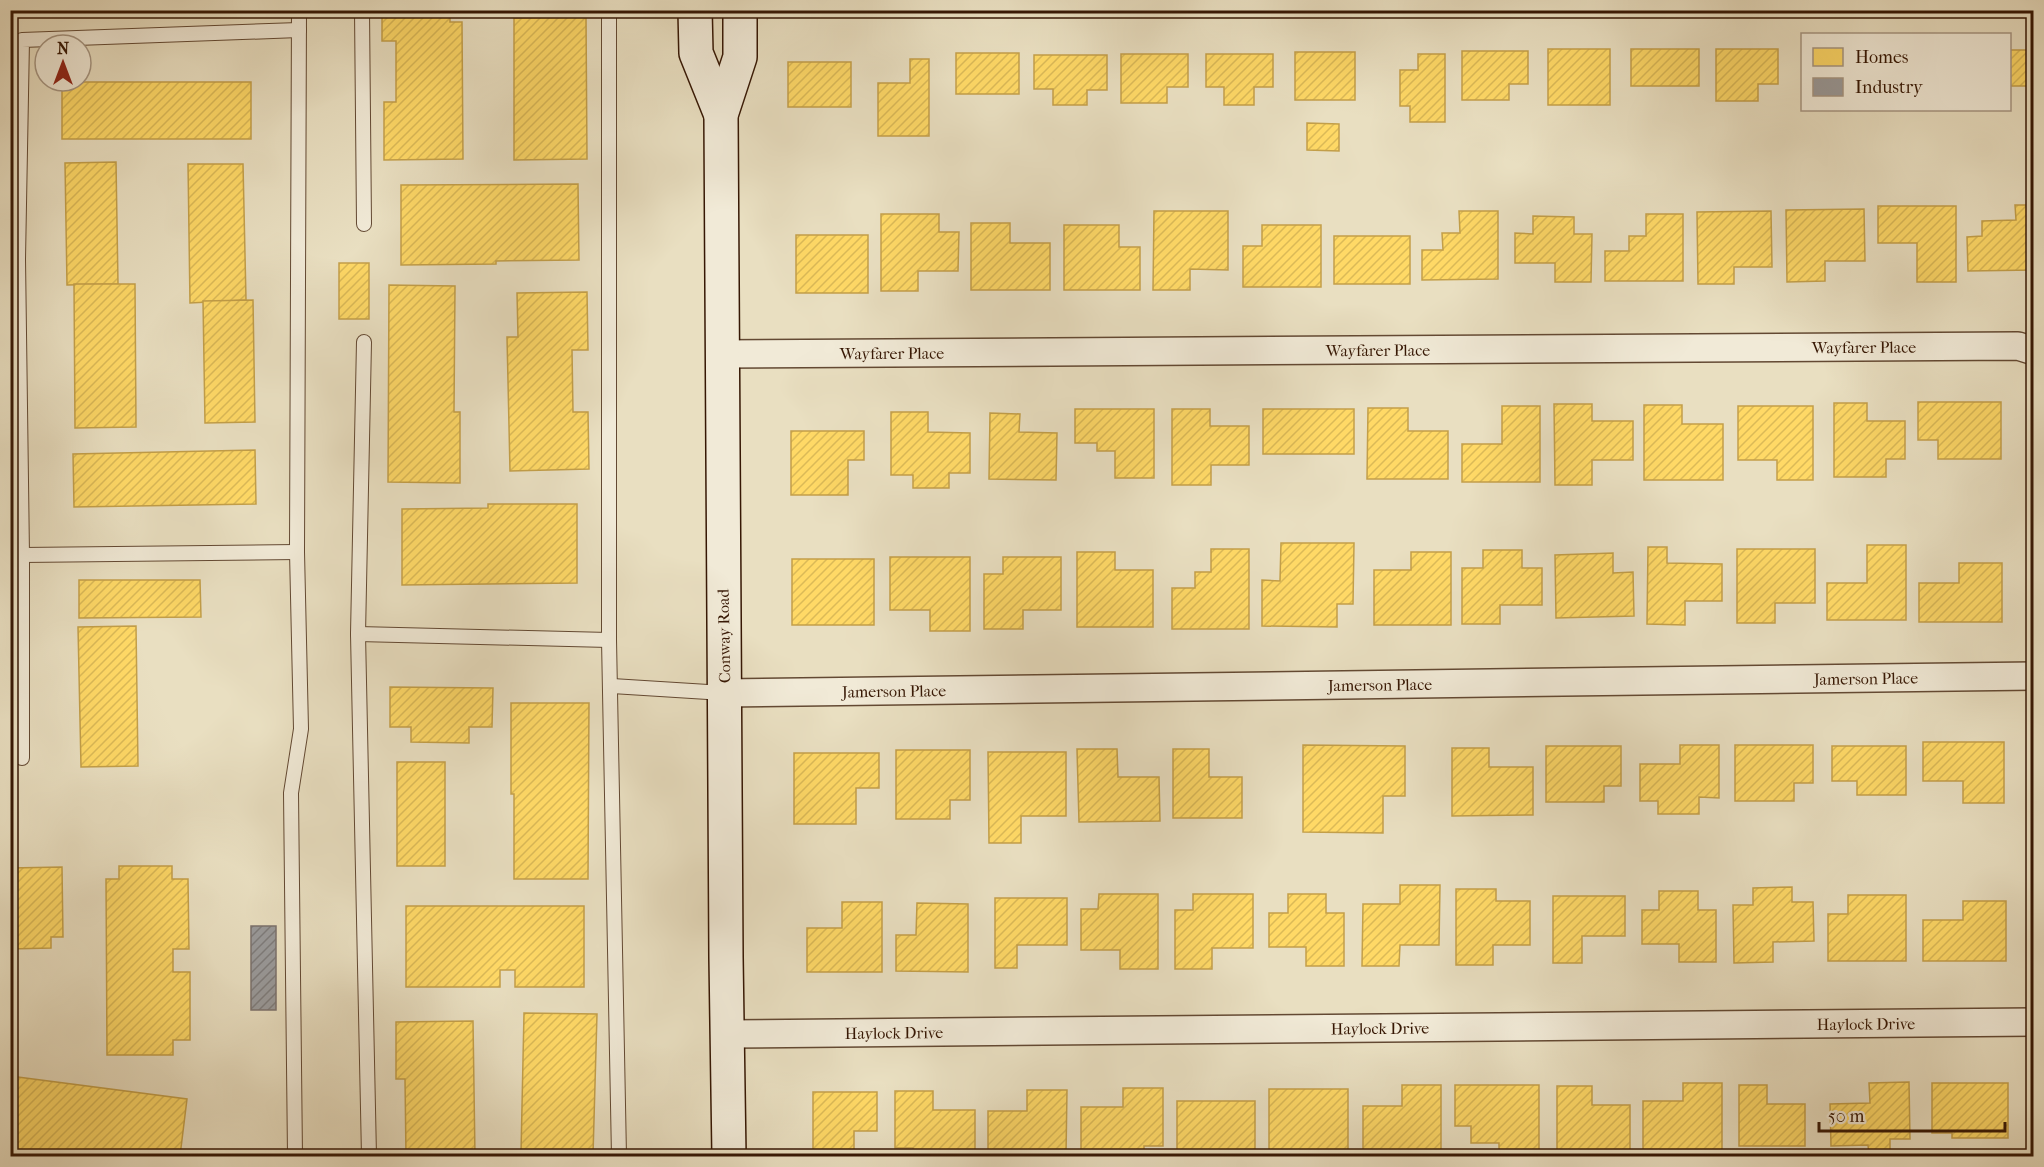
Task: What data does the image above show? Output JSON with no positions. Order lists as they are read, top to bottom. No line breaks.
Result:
{"streets":{"main road":["Conway Road"],"street":["Wayfarer Place","Jamerson Place","Haylock Drive"]},"crossings":[["Wayfarer Place","Conway Road"],["Conway Road","Jamerson Place"],["Conway Road","Haylock Drive"]],"legend":["Homes","Industry"],"scale_bar":"50 m","north":"top"}
